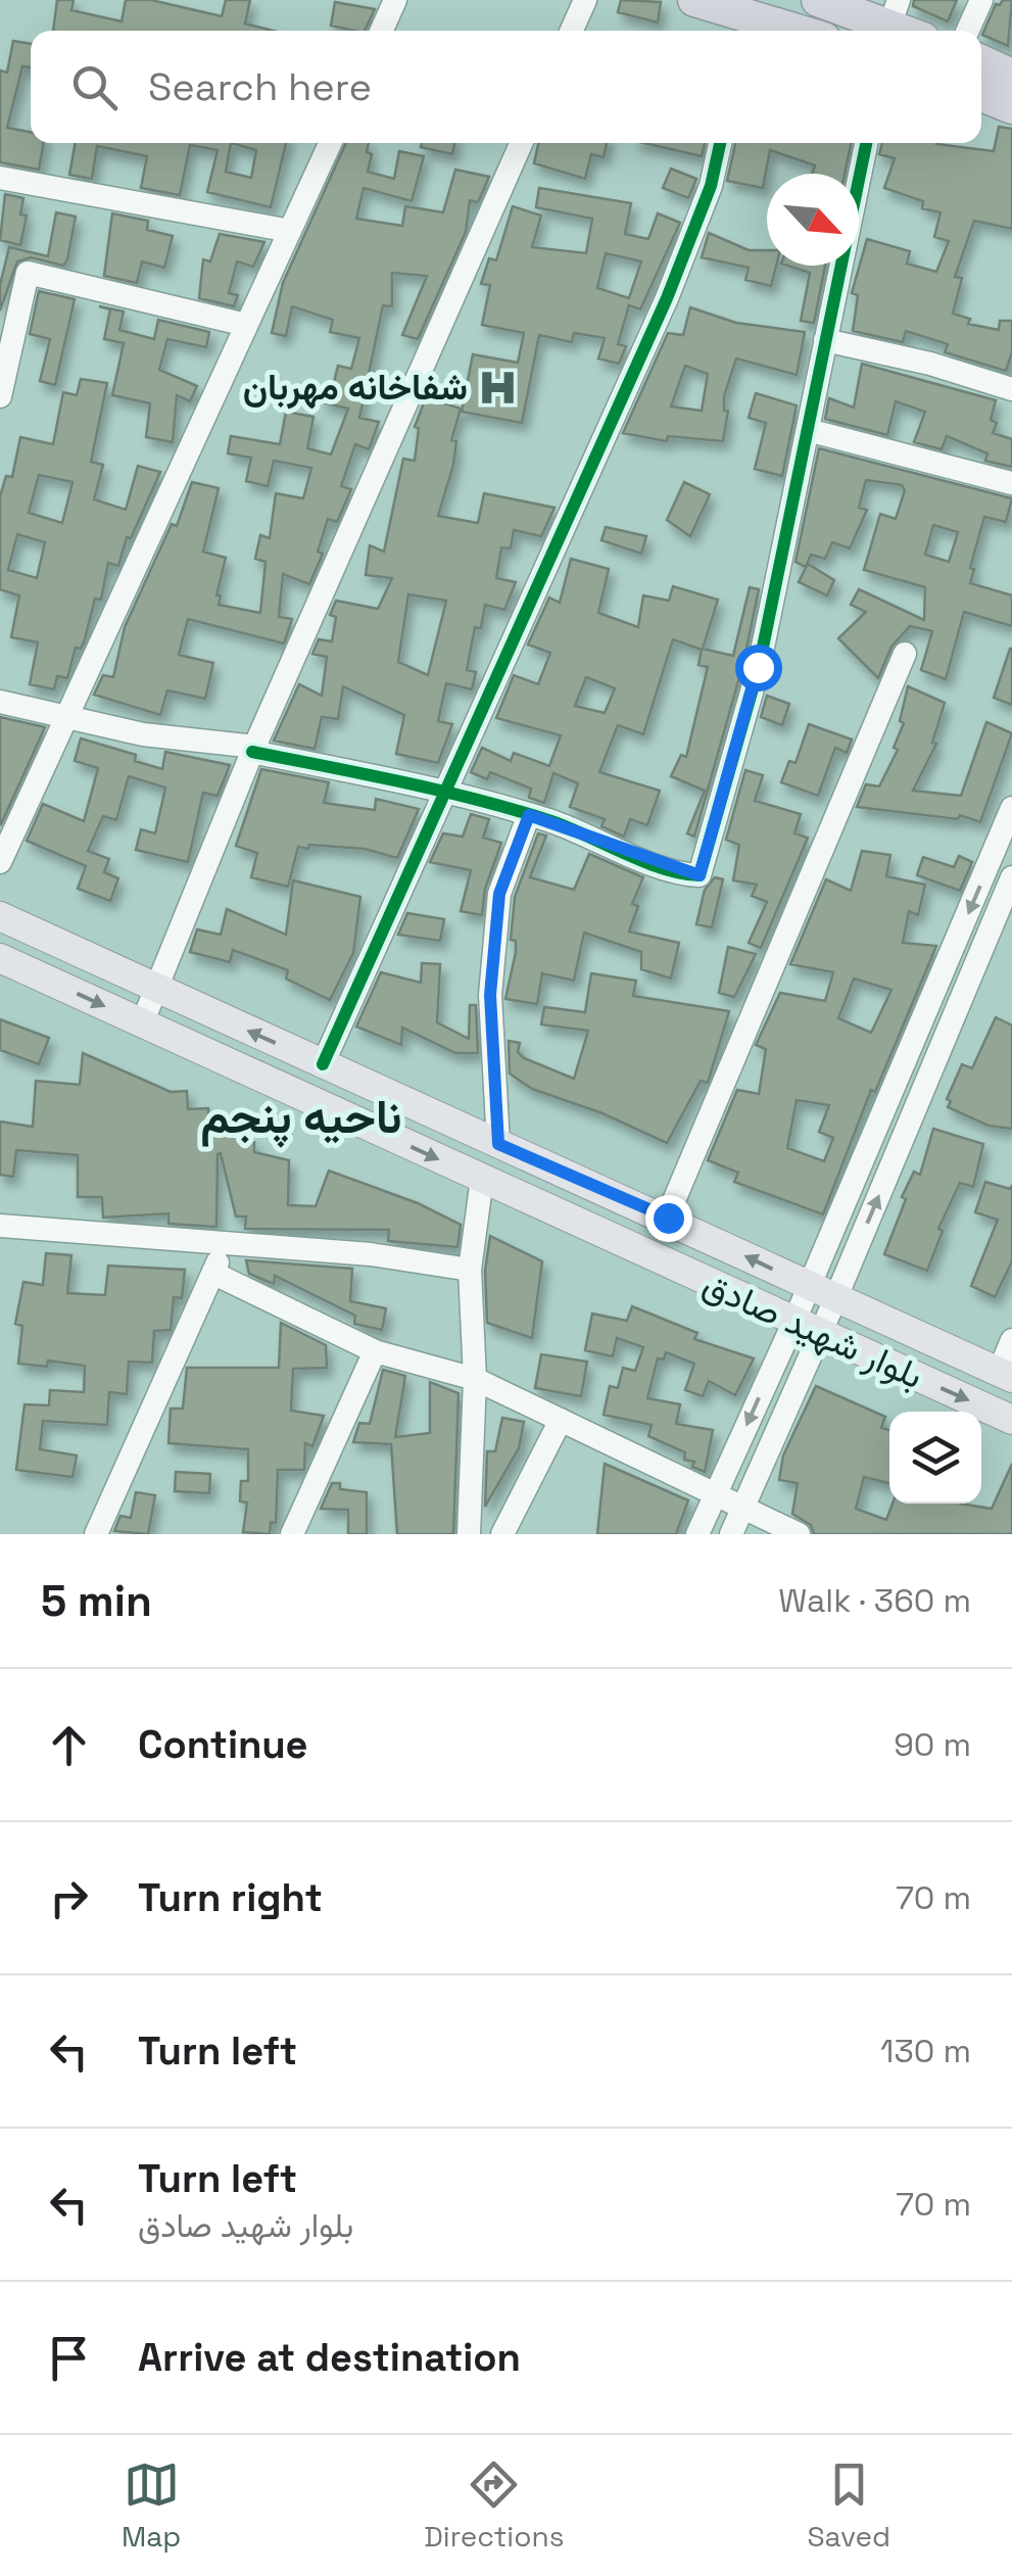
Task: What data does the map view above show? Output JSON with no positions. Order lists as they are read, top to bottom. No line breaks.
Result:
{"streets":{"main road":["بلوار شهید صادق"]},"districts":["ناحیه پنجم"],"places":{"hospital":["شفاخانه مهربان"]},"north":"bottom right","page":{"search":"Search here","heading":["5 min","Walk · 360 m"],"list":[["Continue","90 m"],["Turn right","70 m"],["Turn left","130 m"],["Turn left","بلوار شهید صادق","70 m"],"Arrive at destination"],"nav":["Map","Directions","Saved"]}}
